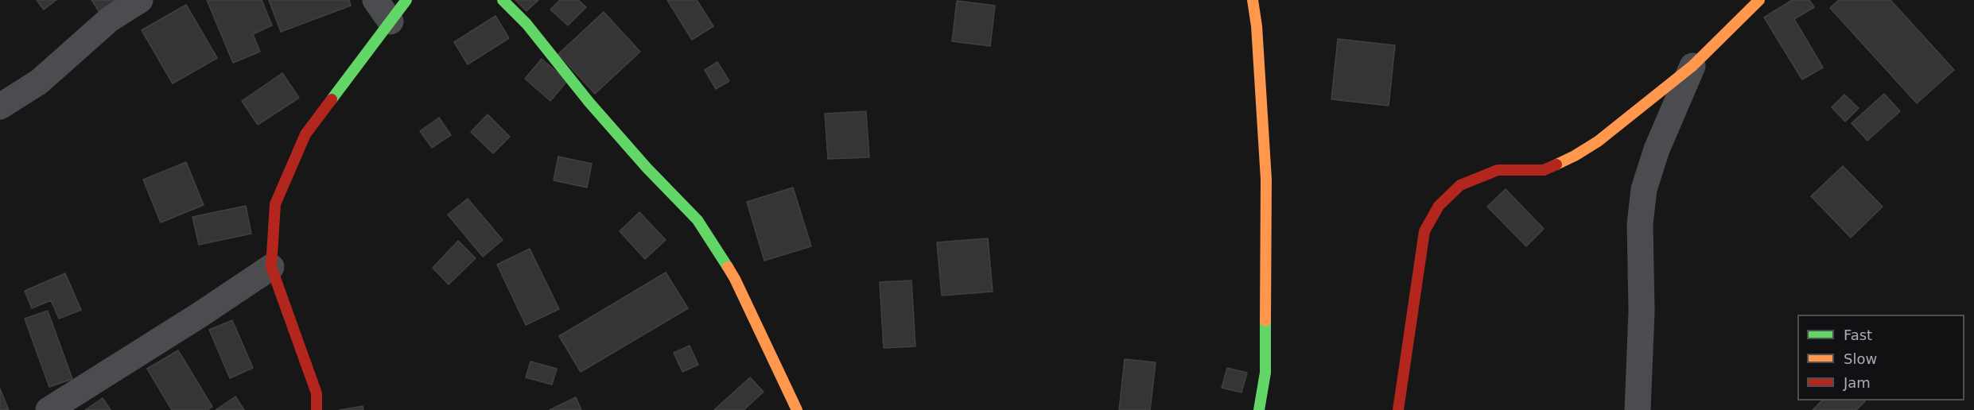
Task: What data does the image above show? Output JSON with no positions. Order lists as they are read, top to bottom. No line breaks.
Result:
{"legend":["Fast","Slow","Jam"]}
